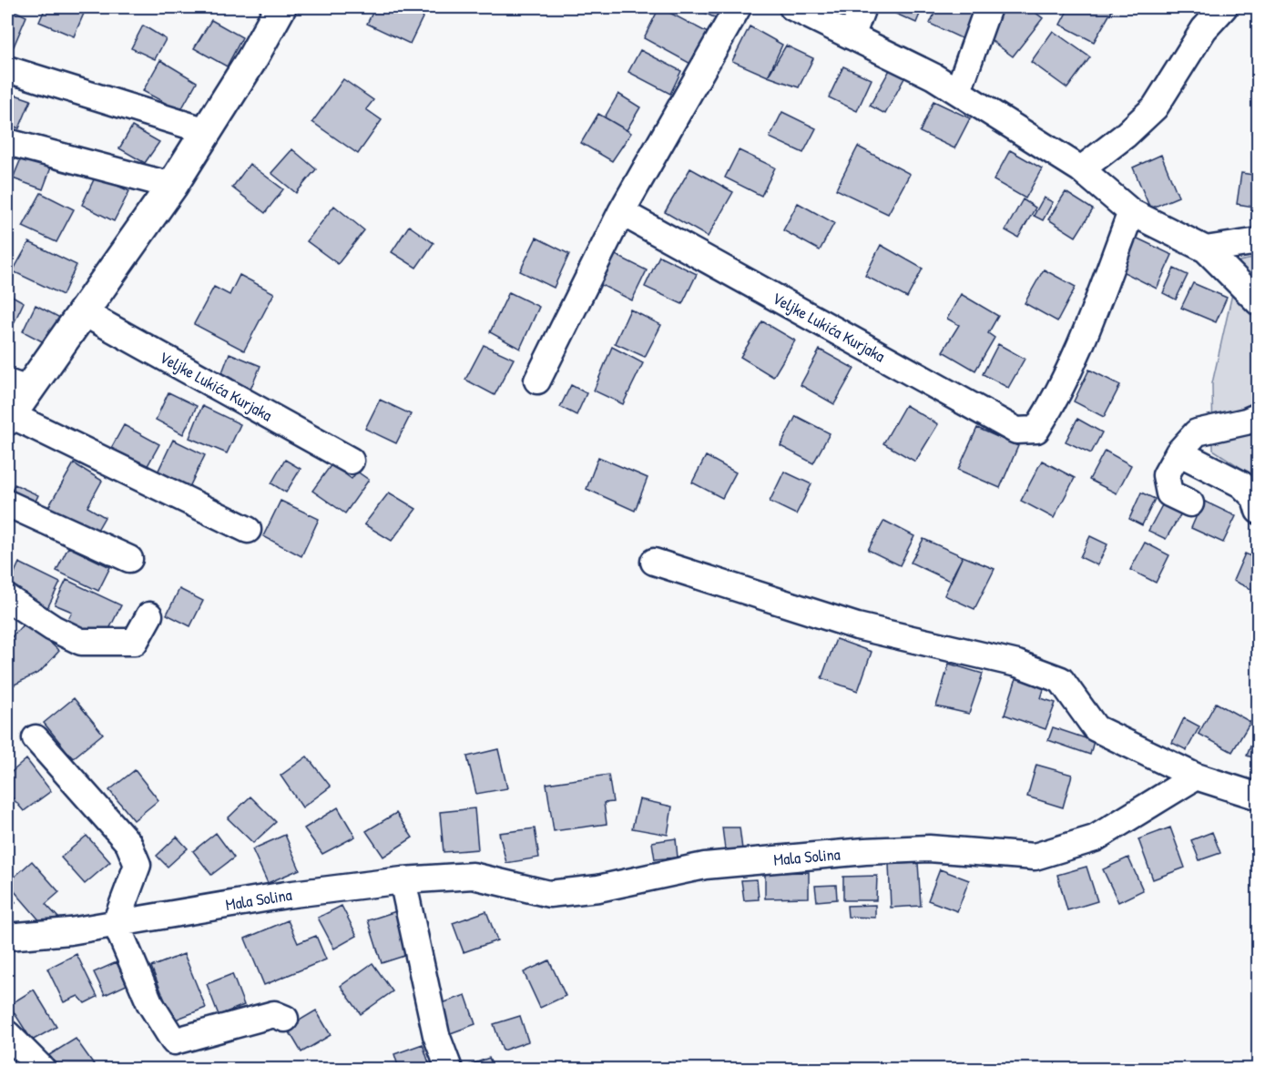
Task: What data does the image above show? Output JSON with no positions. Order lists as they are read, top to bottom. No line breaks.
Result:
{"streets":{"street":["Veljke Lukića Kurjaka","Mala Solina"]}}
